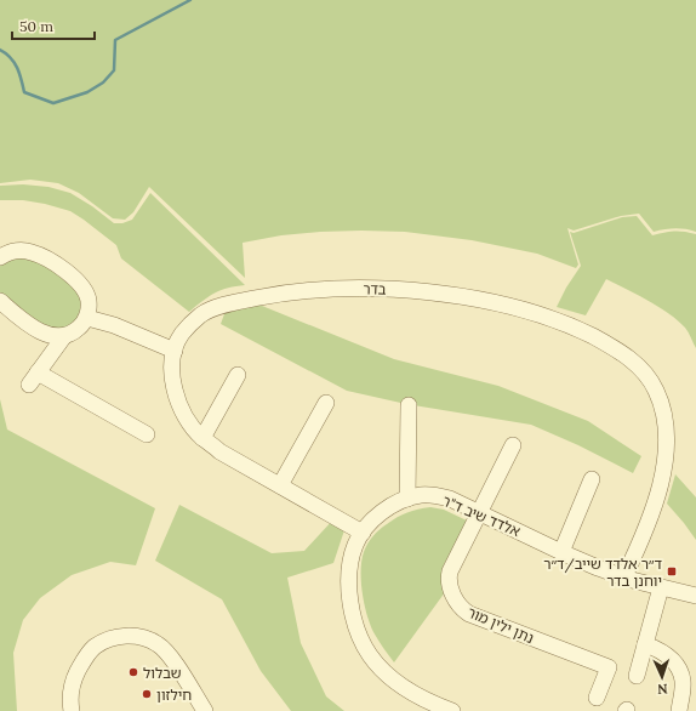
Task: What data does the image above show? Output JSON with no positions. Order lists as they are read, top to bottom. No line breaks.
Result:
{"streets":{"street":["בדר","אלדד שיב ד\"ר","נתן ילין מור"]},"crossings":[["בדר","אלדד שיב ד\"ר"],["אלדד שיב ד\"ר","נתן ילין מור"]],"places":{"transit":["ד״ר אלדד שייב/ד״ר יוחנן בדר"],"other":["שבלול","חילזון"]},"scale_bar":"50 m","north":"bottom"}
